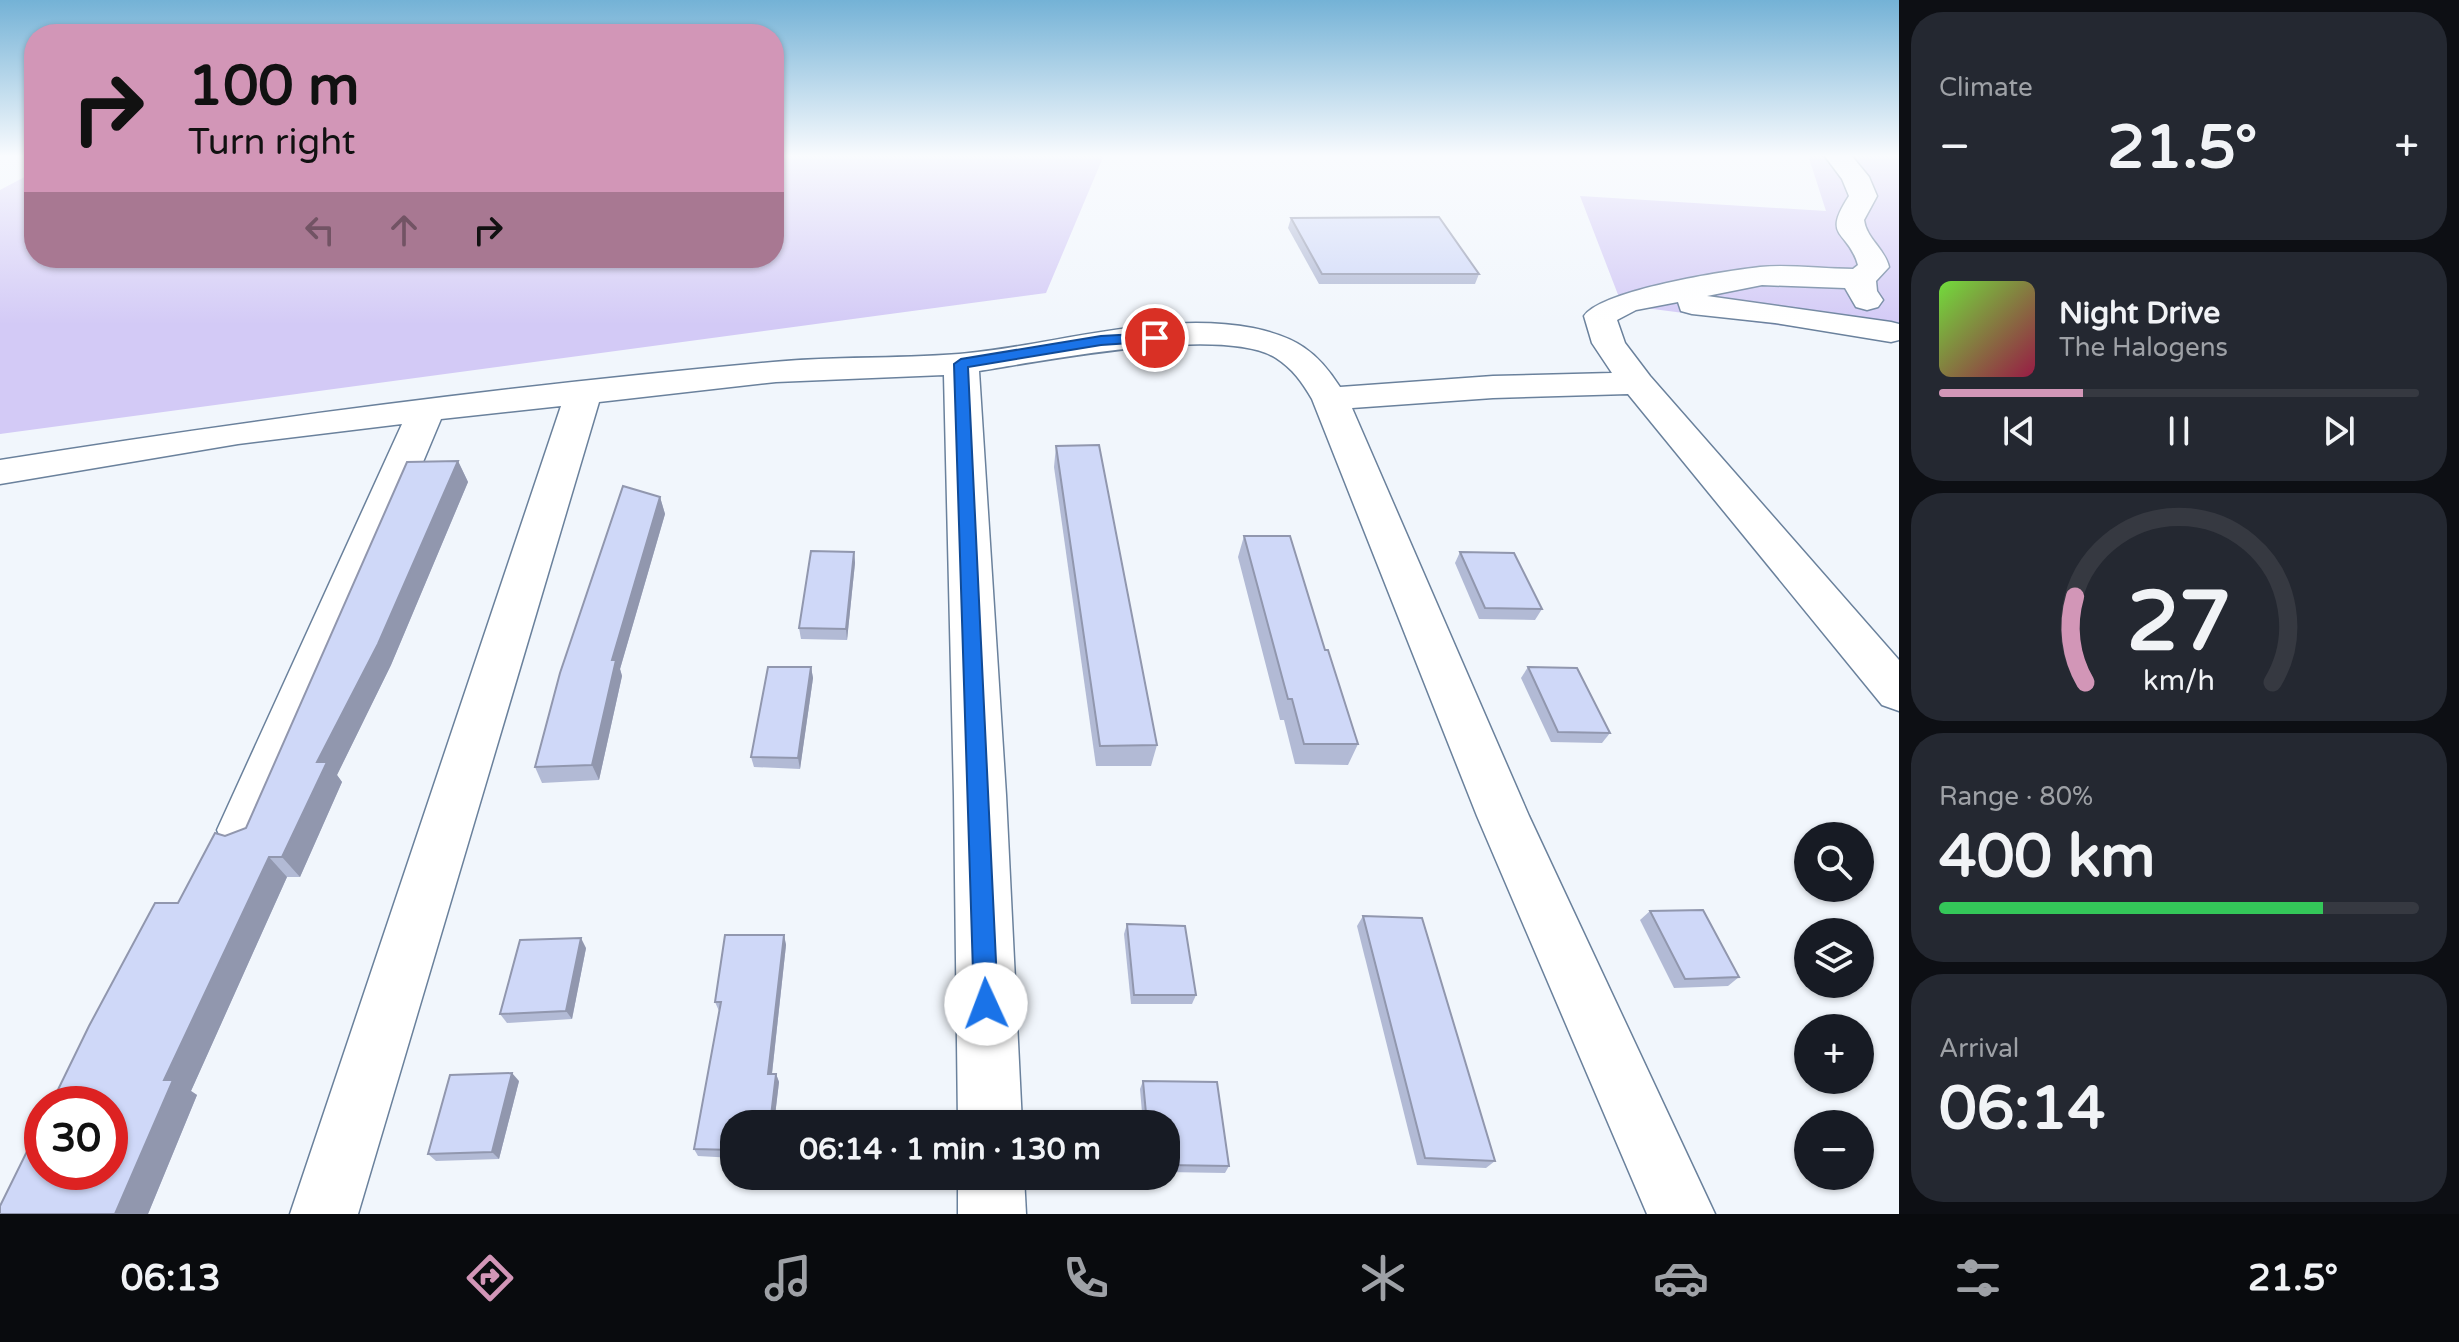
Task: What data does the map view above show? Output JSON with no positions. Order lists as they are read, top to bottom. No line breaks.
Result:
{"page":{"tile":["Climate",["Range · 80%","400 km"],["Arrival","06:14"]],"turn":["100 m","Turn right"],"heat":["−","21.5°","+"],"song":["Night Drive","The Halogens"],"map_buttons":["+","−"],"limit":"30","trip":"06:14 · 1 min · 130 m","tabs":["06:13","21.5°"],"gauge":["27","km/h"]}}
